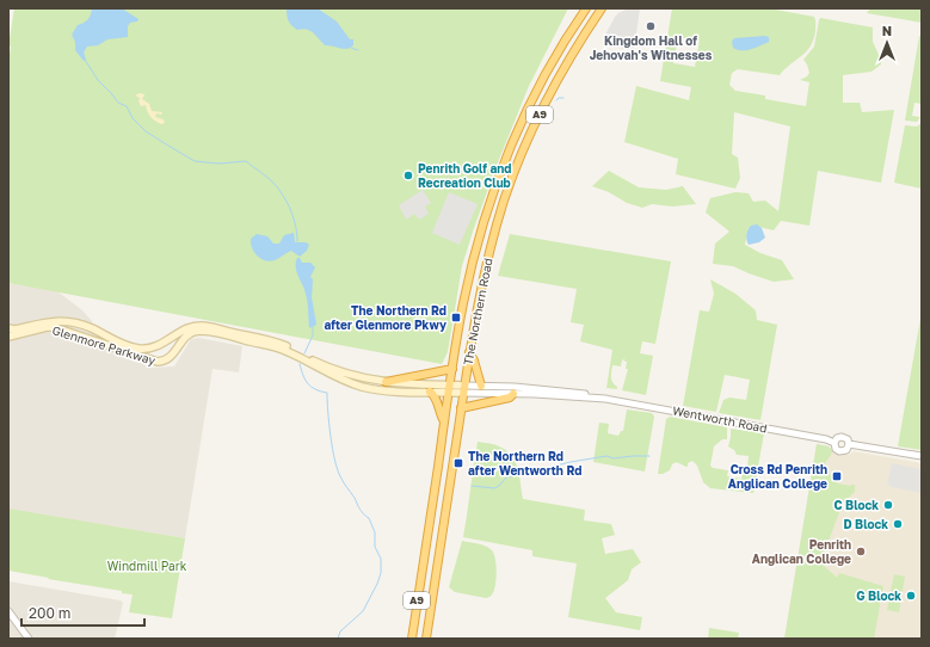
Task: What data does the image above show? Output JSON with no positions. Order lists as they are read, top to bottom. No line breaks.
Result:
{"streets":{"highway":["A9","The Northern Road"],"main road":["Glenmore Parkway"],"street":["Wentworth Road"]},"crossings":[["The Northern Road","Glenmore Parkway"],["The Northern Road","Wentworth Road"],["Glenmore Parkway","Wentworth Road"]],"parks":["Windmill Park"],"places":{"other":["Kingdom Hall of Jehovah's Witnesses","Penrith Golf and Recreation Club","C Block","D Block","Penrith Anglican College","G Block"],"transit":["The Northern Rd after Glenmore Pkwy","The Northern Rd after Wentworth Rd","Cross Rd Penrith Anglican College"]},"scale_bar":"200 m","north":"top"}
